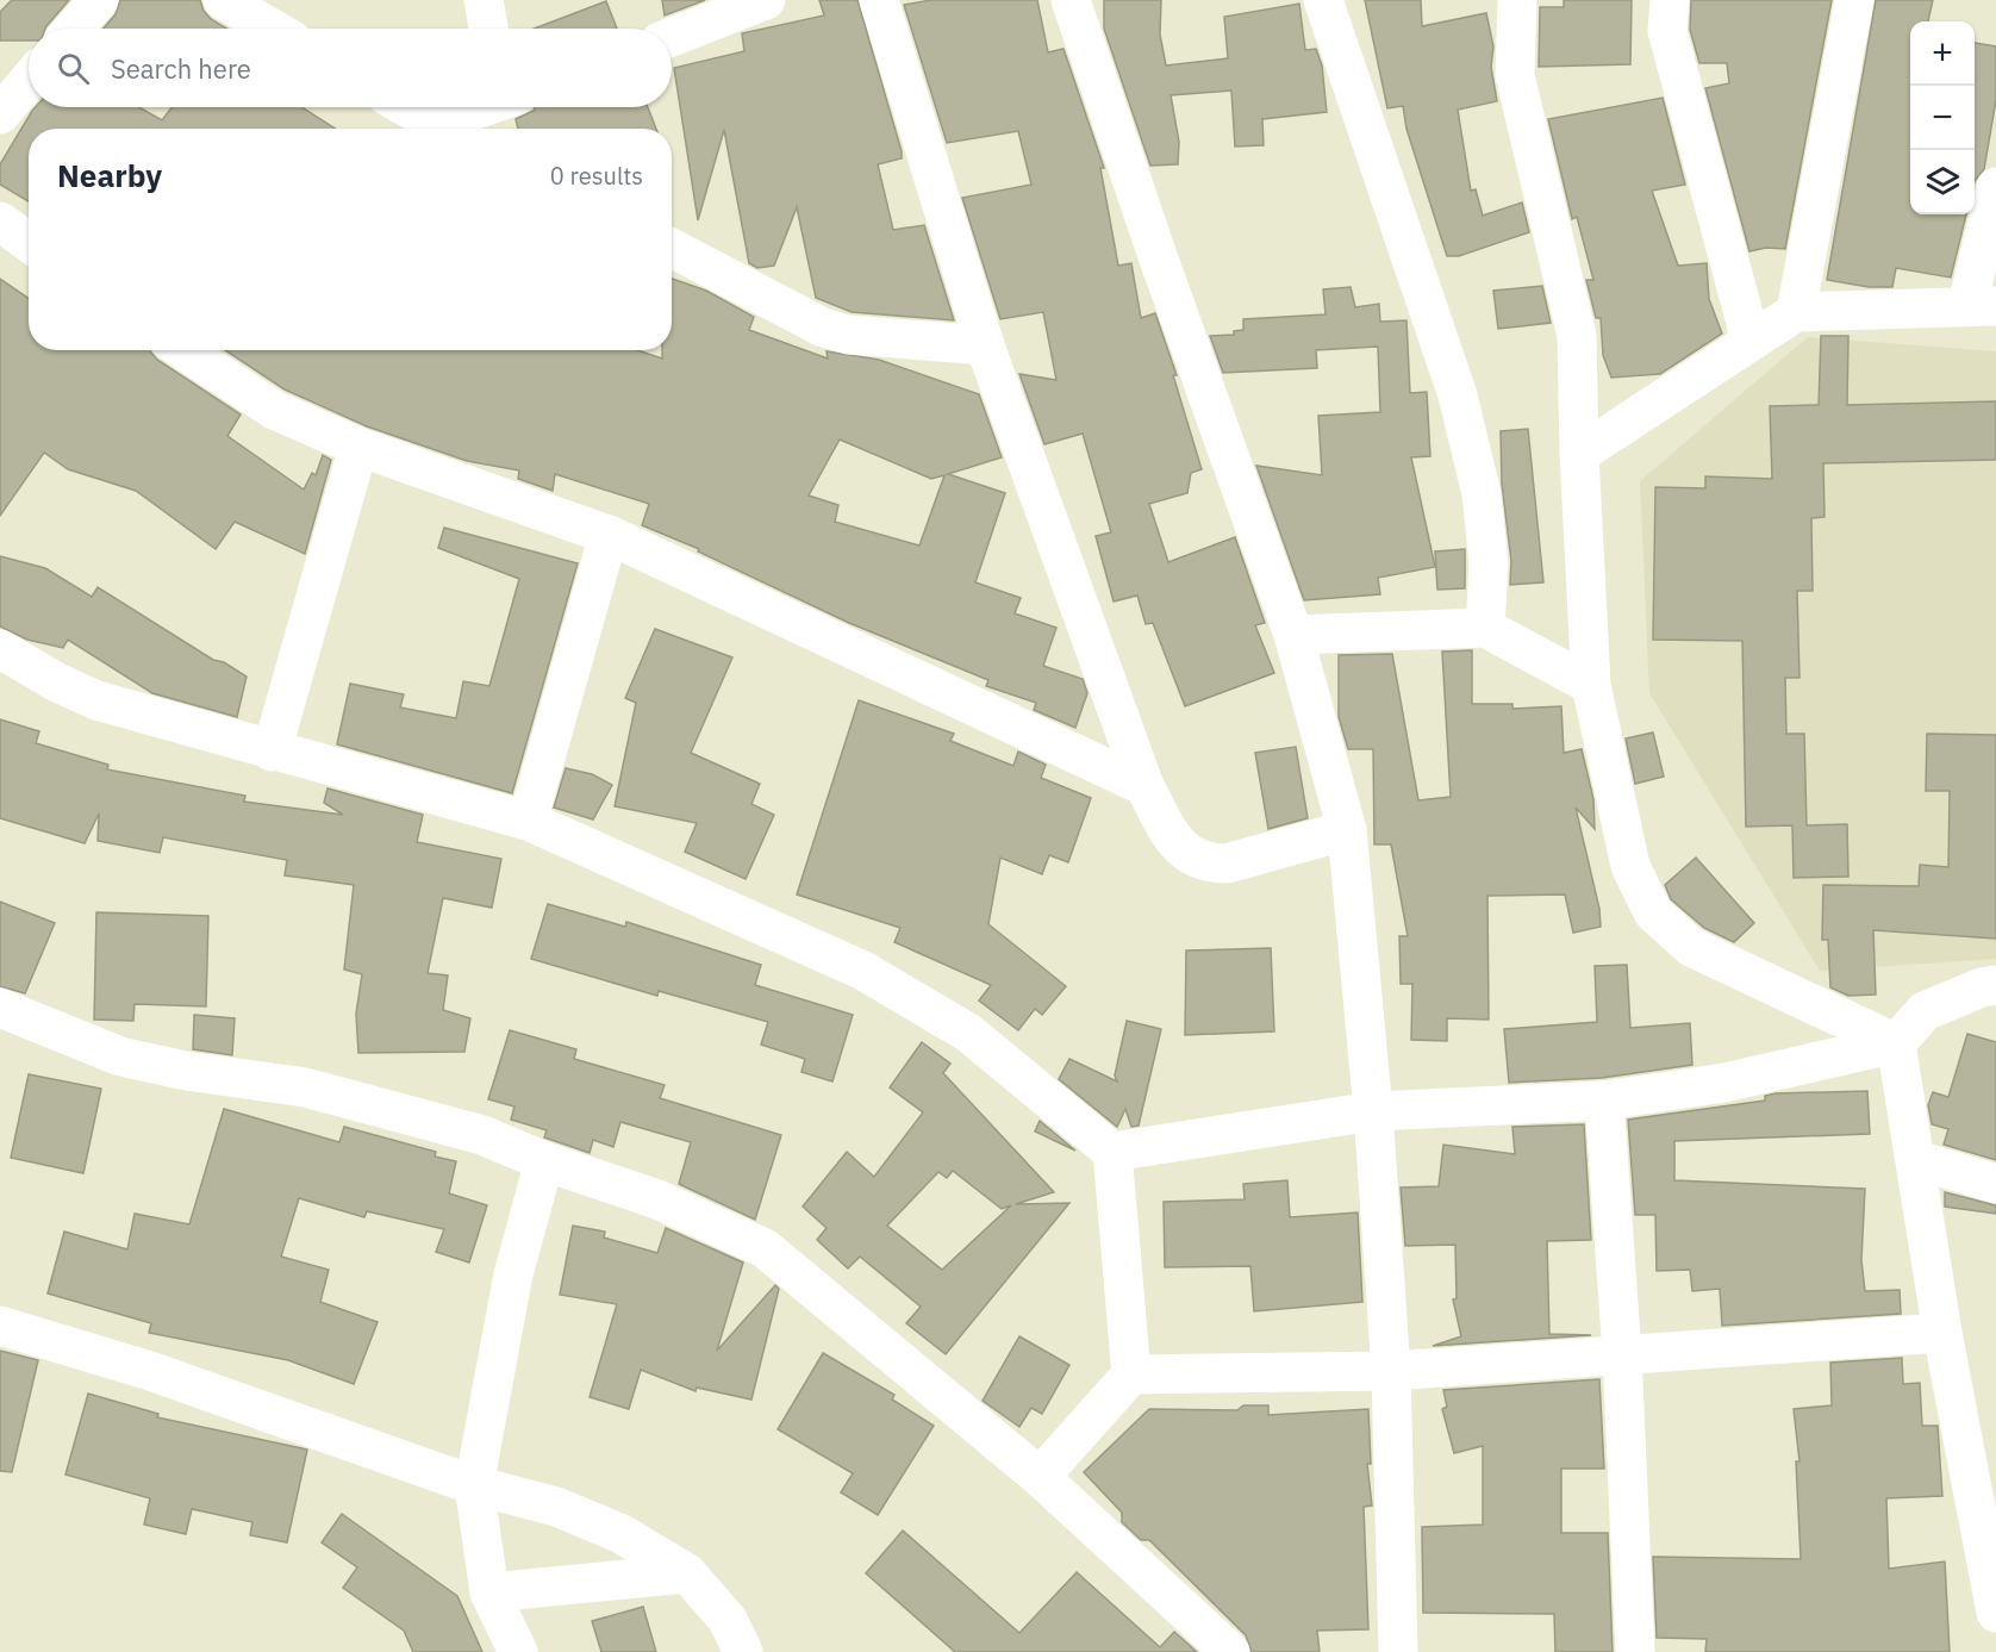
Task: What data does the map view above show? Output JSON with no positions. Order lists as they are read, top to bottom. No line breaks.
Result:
{"page":{"map_buttons":["+","−"],"search":"Search here","heading":["Nearby","0 results"]}}
